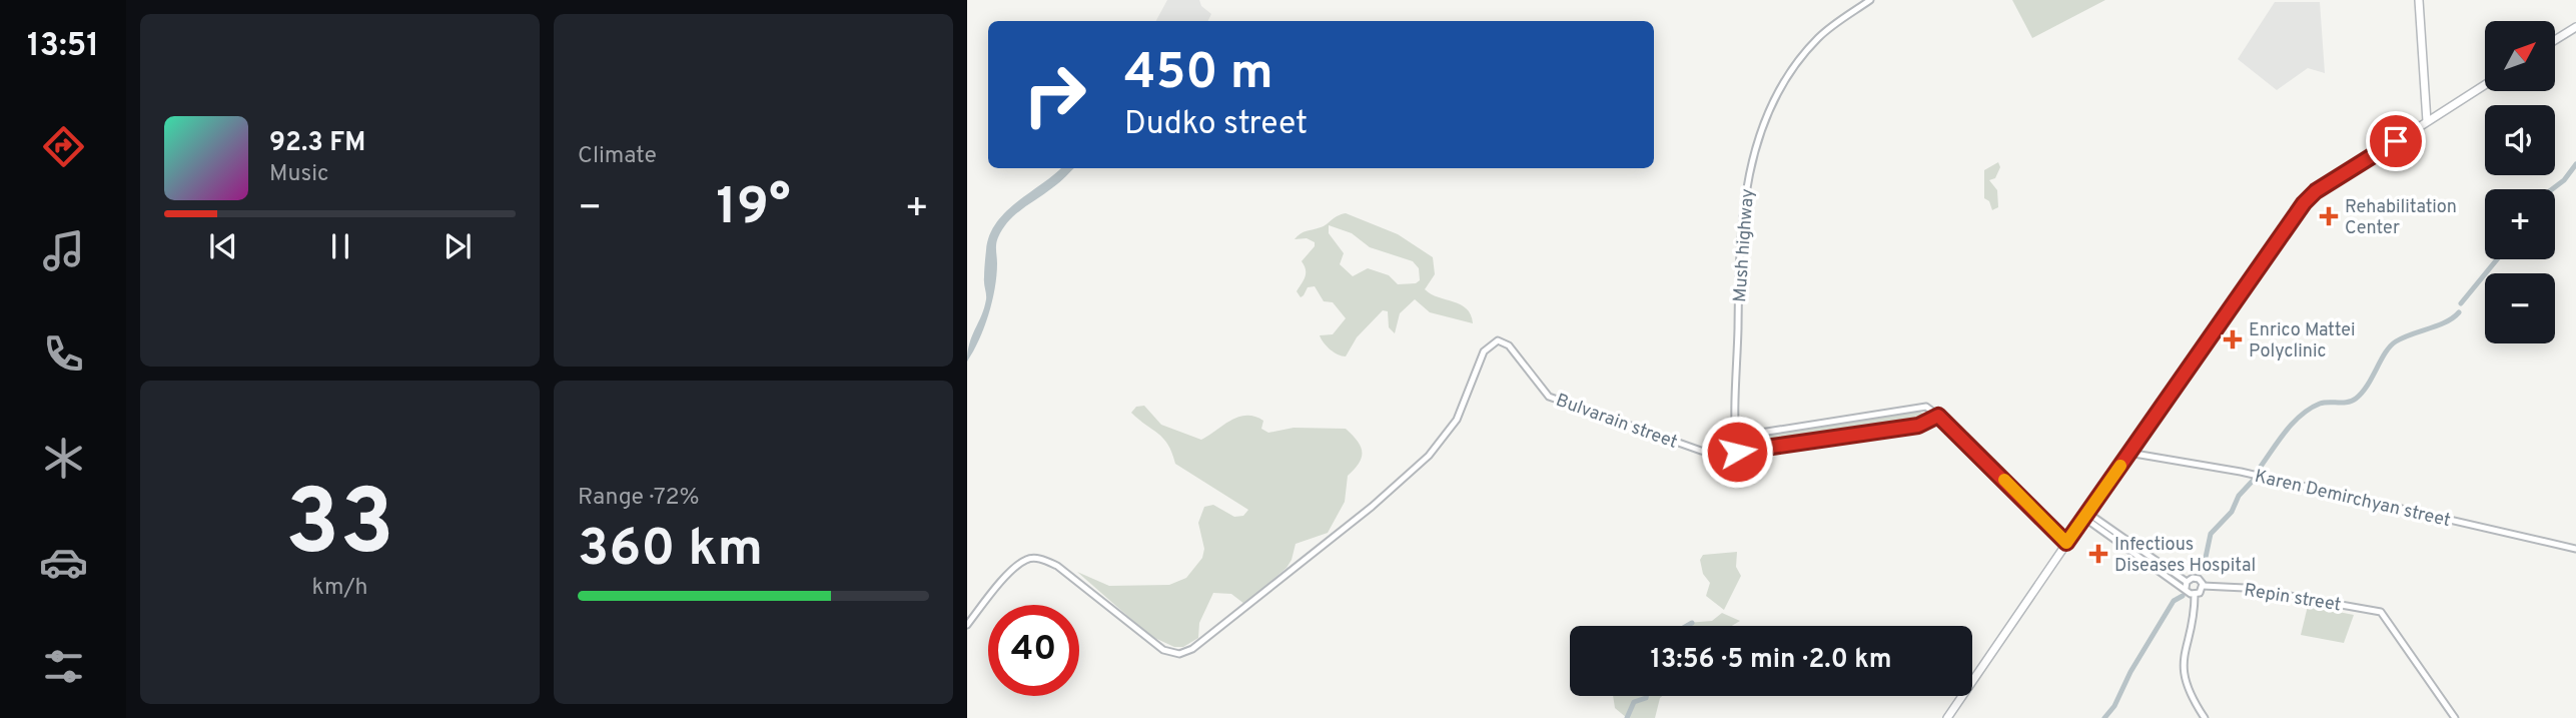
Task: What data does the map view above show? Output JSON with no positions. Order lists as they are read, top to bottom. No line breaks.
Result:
{"streets":{"street":["Mush highway","Bulvarain street","Karen Demirchyan street","Repin street"]},"crossings":[["Mush highway","Bulvarain street"]],"places":{"health":["Rehabilitation Center","Enrico Mattei Polyclinic","Infectious Diseases Hospital"]},"north":"top right","page":{"tabs":"13:51","tile":["Climate",["33","km/h"],["Range · 72%","360 km"]],"map_buttons":["+","−"],"turn":["450 m","Dudko street"],"song":["92.3 FM","Music"],"heat":["−","19°","+"],"limit":"40","trip":"13:56 · 5 min · 2.0 km"}}
